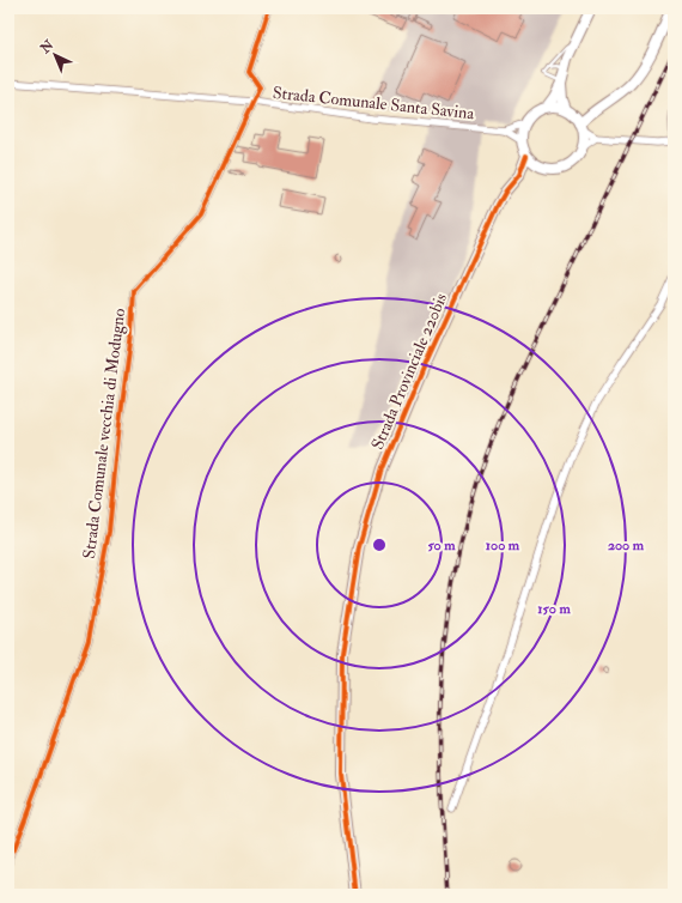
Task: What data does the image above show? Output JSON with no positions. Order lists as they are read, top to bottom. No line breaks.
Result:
{"streets":{"street":["Strada Comunale Santa Savina","Strada Provinciale 220bis","Strada Comunale vecchia di Modugno"]},"crossings":[["Strada Comunale Santa Savina","Strada Provinciale 220bis"],["Strada Comunale Santa Savina","Strada Comunale vecchia di Modugno"]],"north":"top left","rings":["50 m","100 m","200 m","150 m"]}
